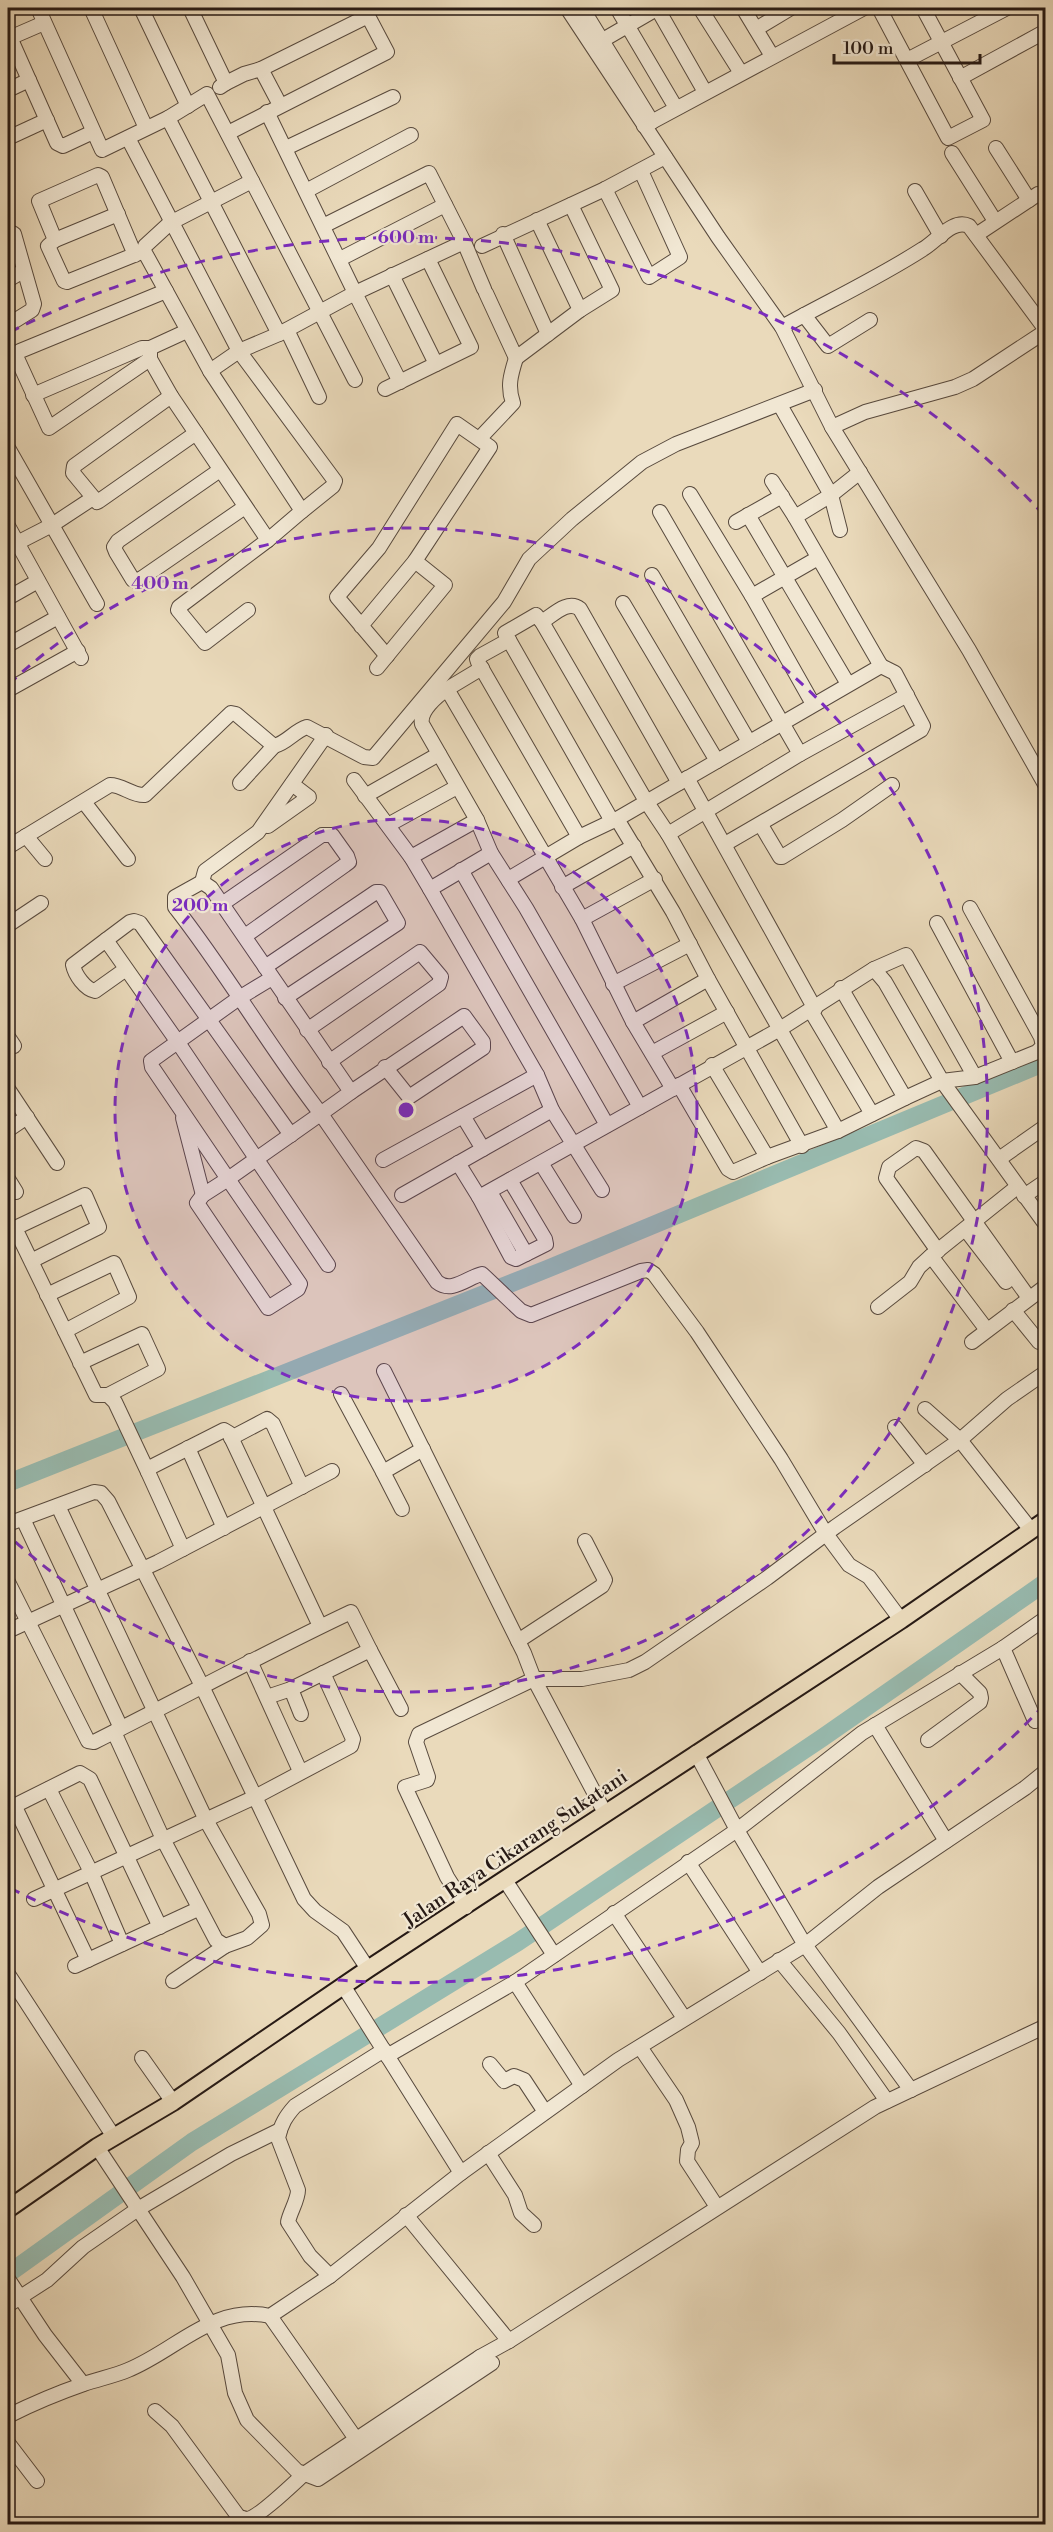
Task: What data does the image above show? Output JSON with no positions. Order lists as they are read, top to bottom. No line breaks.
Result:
{"streets":{"main road":["Jalan Raya Cikarang Sukatani"]},"scale_bar":"100 m","rings":["600 m","400 m","200 m"]}
